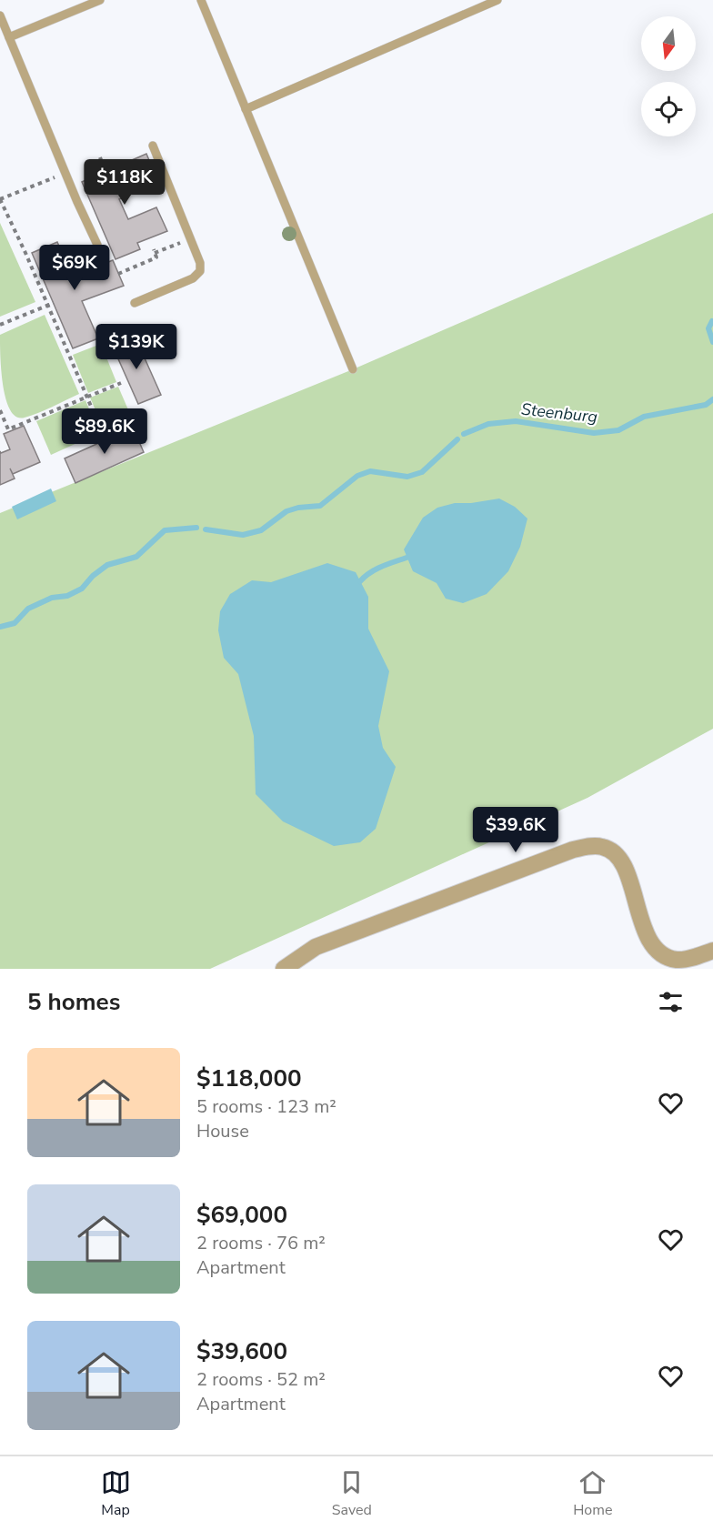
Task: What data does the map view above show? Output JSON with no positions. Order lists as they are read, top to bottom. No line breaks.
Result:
{"water":["Steenburg"],"north":"bottom","page":{"price":["$118K","$69K","$139K","$89.6K","$39.6K"],"heading":"5 homes","list":[{"name":"$118,000","note":"5 rooms · 123 m² · House"},{"name":"$69,000","note":"2 rooms · 76 m² · Apartment"},{"name":"$39,600","note":"2 rooms · 52 m² · Apartment"}],"tabs":["Map","Saved","Home"]}}
